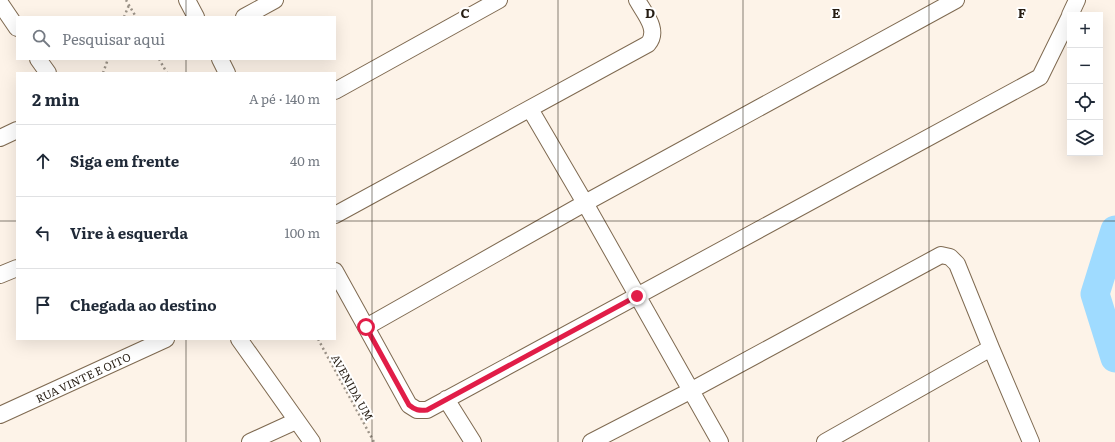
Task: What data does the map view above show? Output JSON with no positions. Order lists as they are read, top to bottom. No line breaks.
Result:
{"streets":{"street":["RUA VINTE E OITO"],"path":["AVENIDA UM"]},"page":{"map_buttons":["+","−"],"search":"Pesquisar aqui","heading":["2 min","A pé · 140 m"],"list":[["Siga em frente","40 m"],["Vire à esquerda","100 m"],"Chegada ao destino"]},"grid":{"columns":["C","D","E","F"]}}
